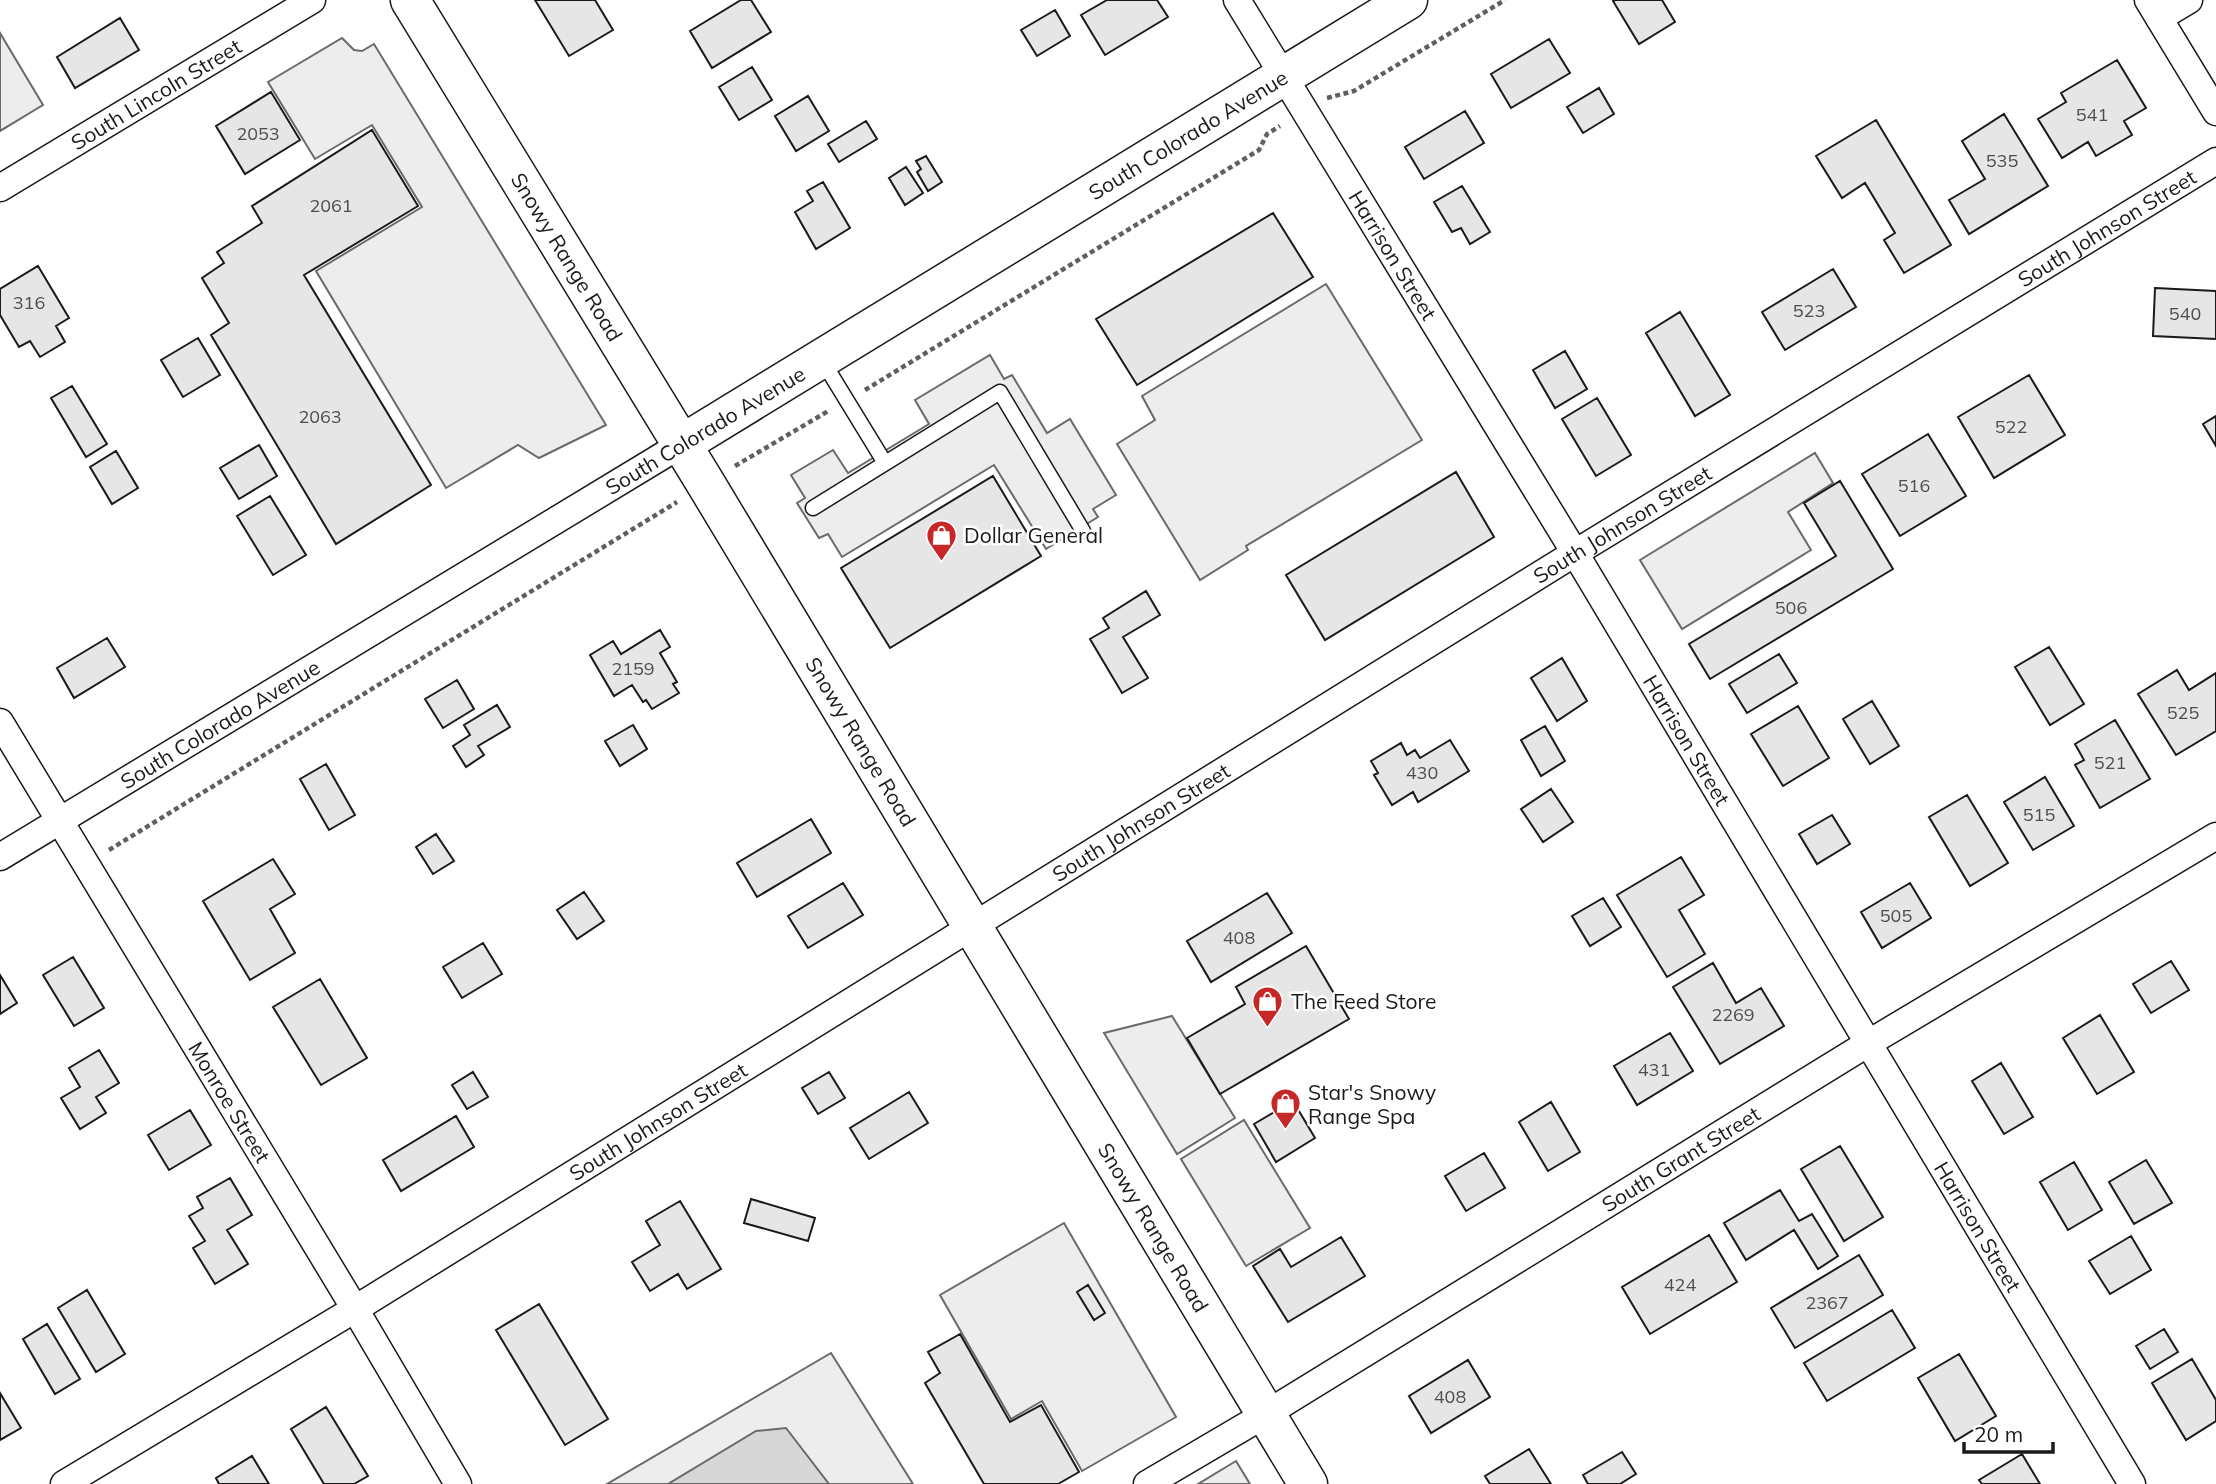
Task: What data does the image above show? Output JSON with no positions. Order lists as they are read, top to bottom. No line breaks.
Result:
{"streets":{"main road":["South Colorado Avenue","Snowy Range Road"],"street":["South Lincoln Street","South Johnson Street","Harrison Street","Monroe Street","South Grant Street"]},"crossings":[["South Colorado Avenue","Snowy Range Road"],["South Colorado Avenue","Harrison Street"],["South Colorado Avenue","Monroe Street"],["South Johnson Street","Snowy Range Road"],["South Johnson Street","Harrison Street"],["South Johnson Street","Monroe Street"],["Snowy Range Road","South Grant Street"],["Harrison Street","South Grant Street"]],"places":{"shop":["Dollar General","The Feed Store","Star's Snowy Range Spa"]},"house_numbers":["541","2053","535","2061","316","523","540","2063","522","516","506","2159","525","521","430","515","505","408","2269","431","424","2367","408"],"scale_bar":"20 m"}
